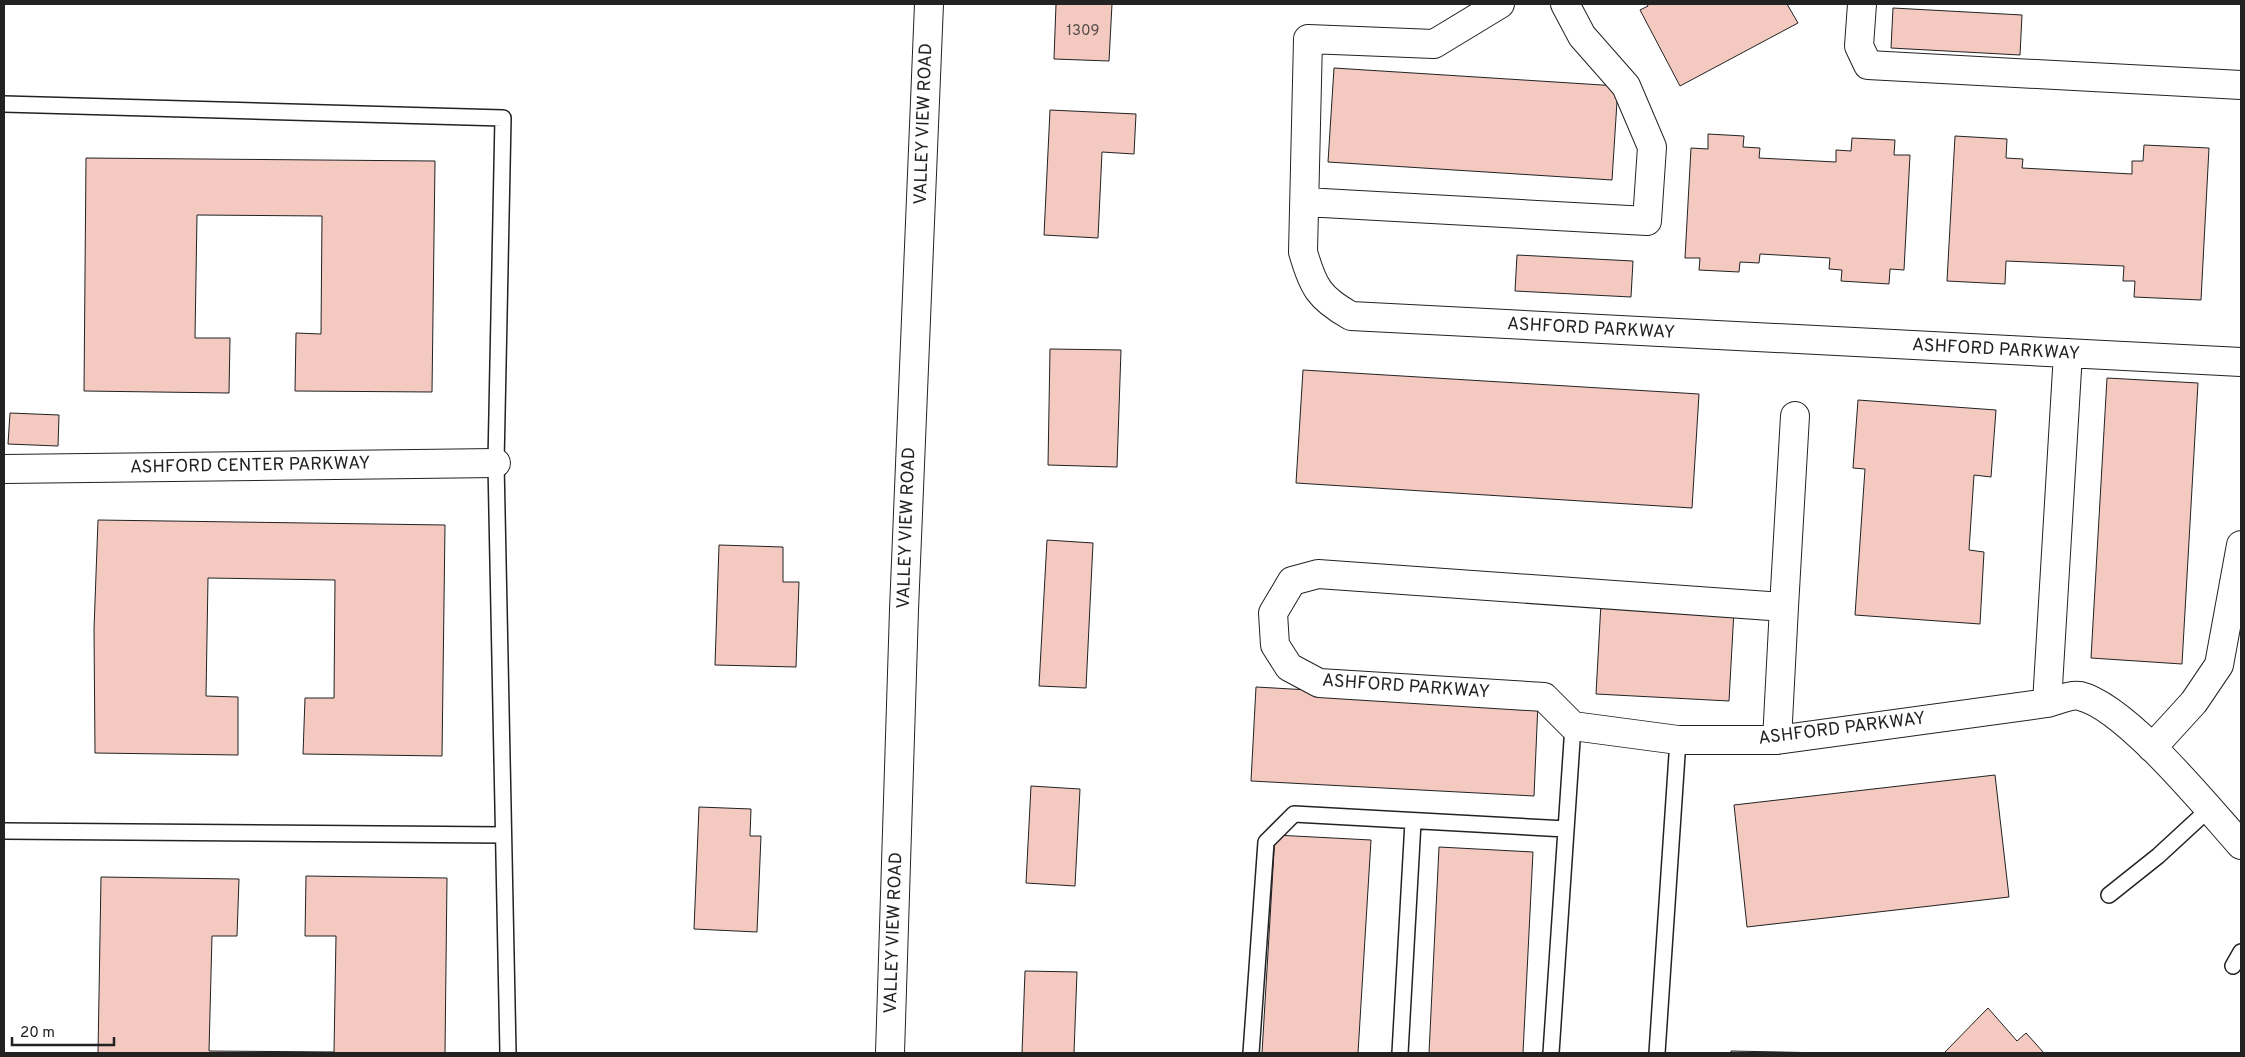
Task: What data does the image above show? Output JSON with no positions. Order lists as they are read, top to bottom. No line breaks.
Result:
{"streets":{"street":["VALLEY VIEW ROAD","ASHFORD PARKWAY","ASHFORD CENTER PARKWAY"]},"house_numbers":["1309"],"scale_bar":"20 m"}
